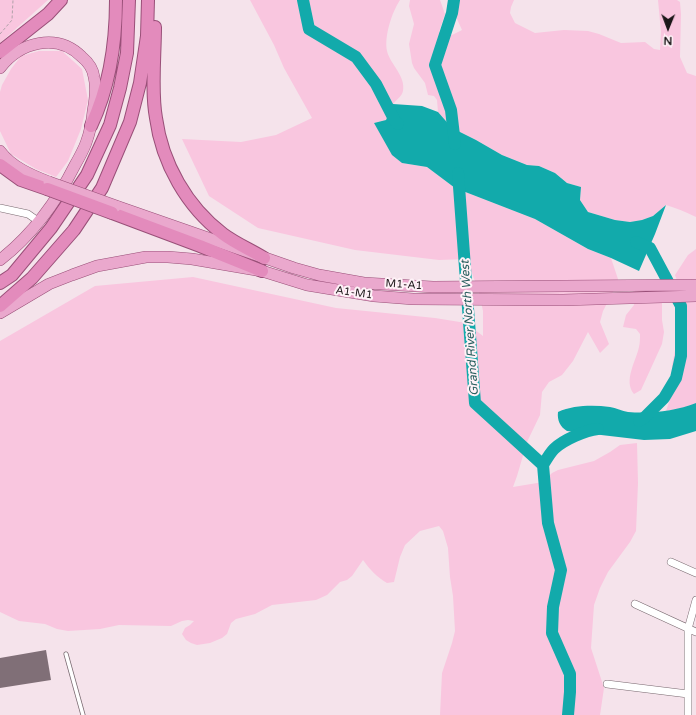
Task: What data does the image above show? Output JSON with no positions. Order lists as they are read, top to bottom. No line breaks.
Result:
{"streets":{"main road":["M1-A1","A1-M1"]},"water":["Grand River North West"],"north":"bottom"}
